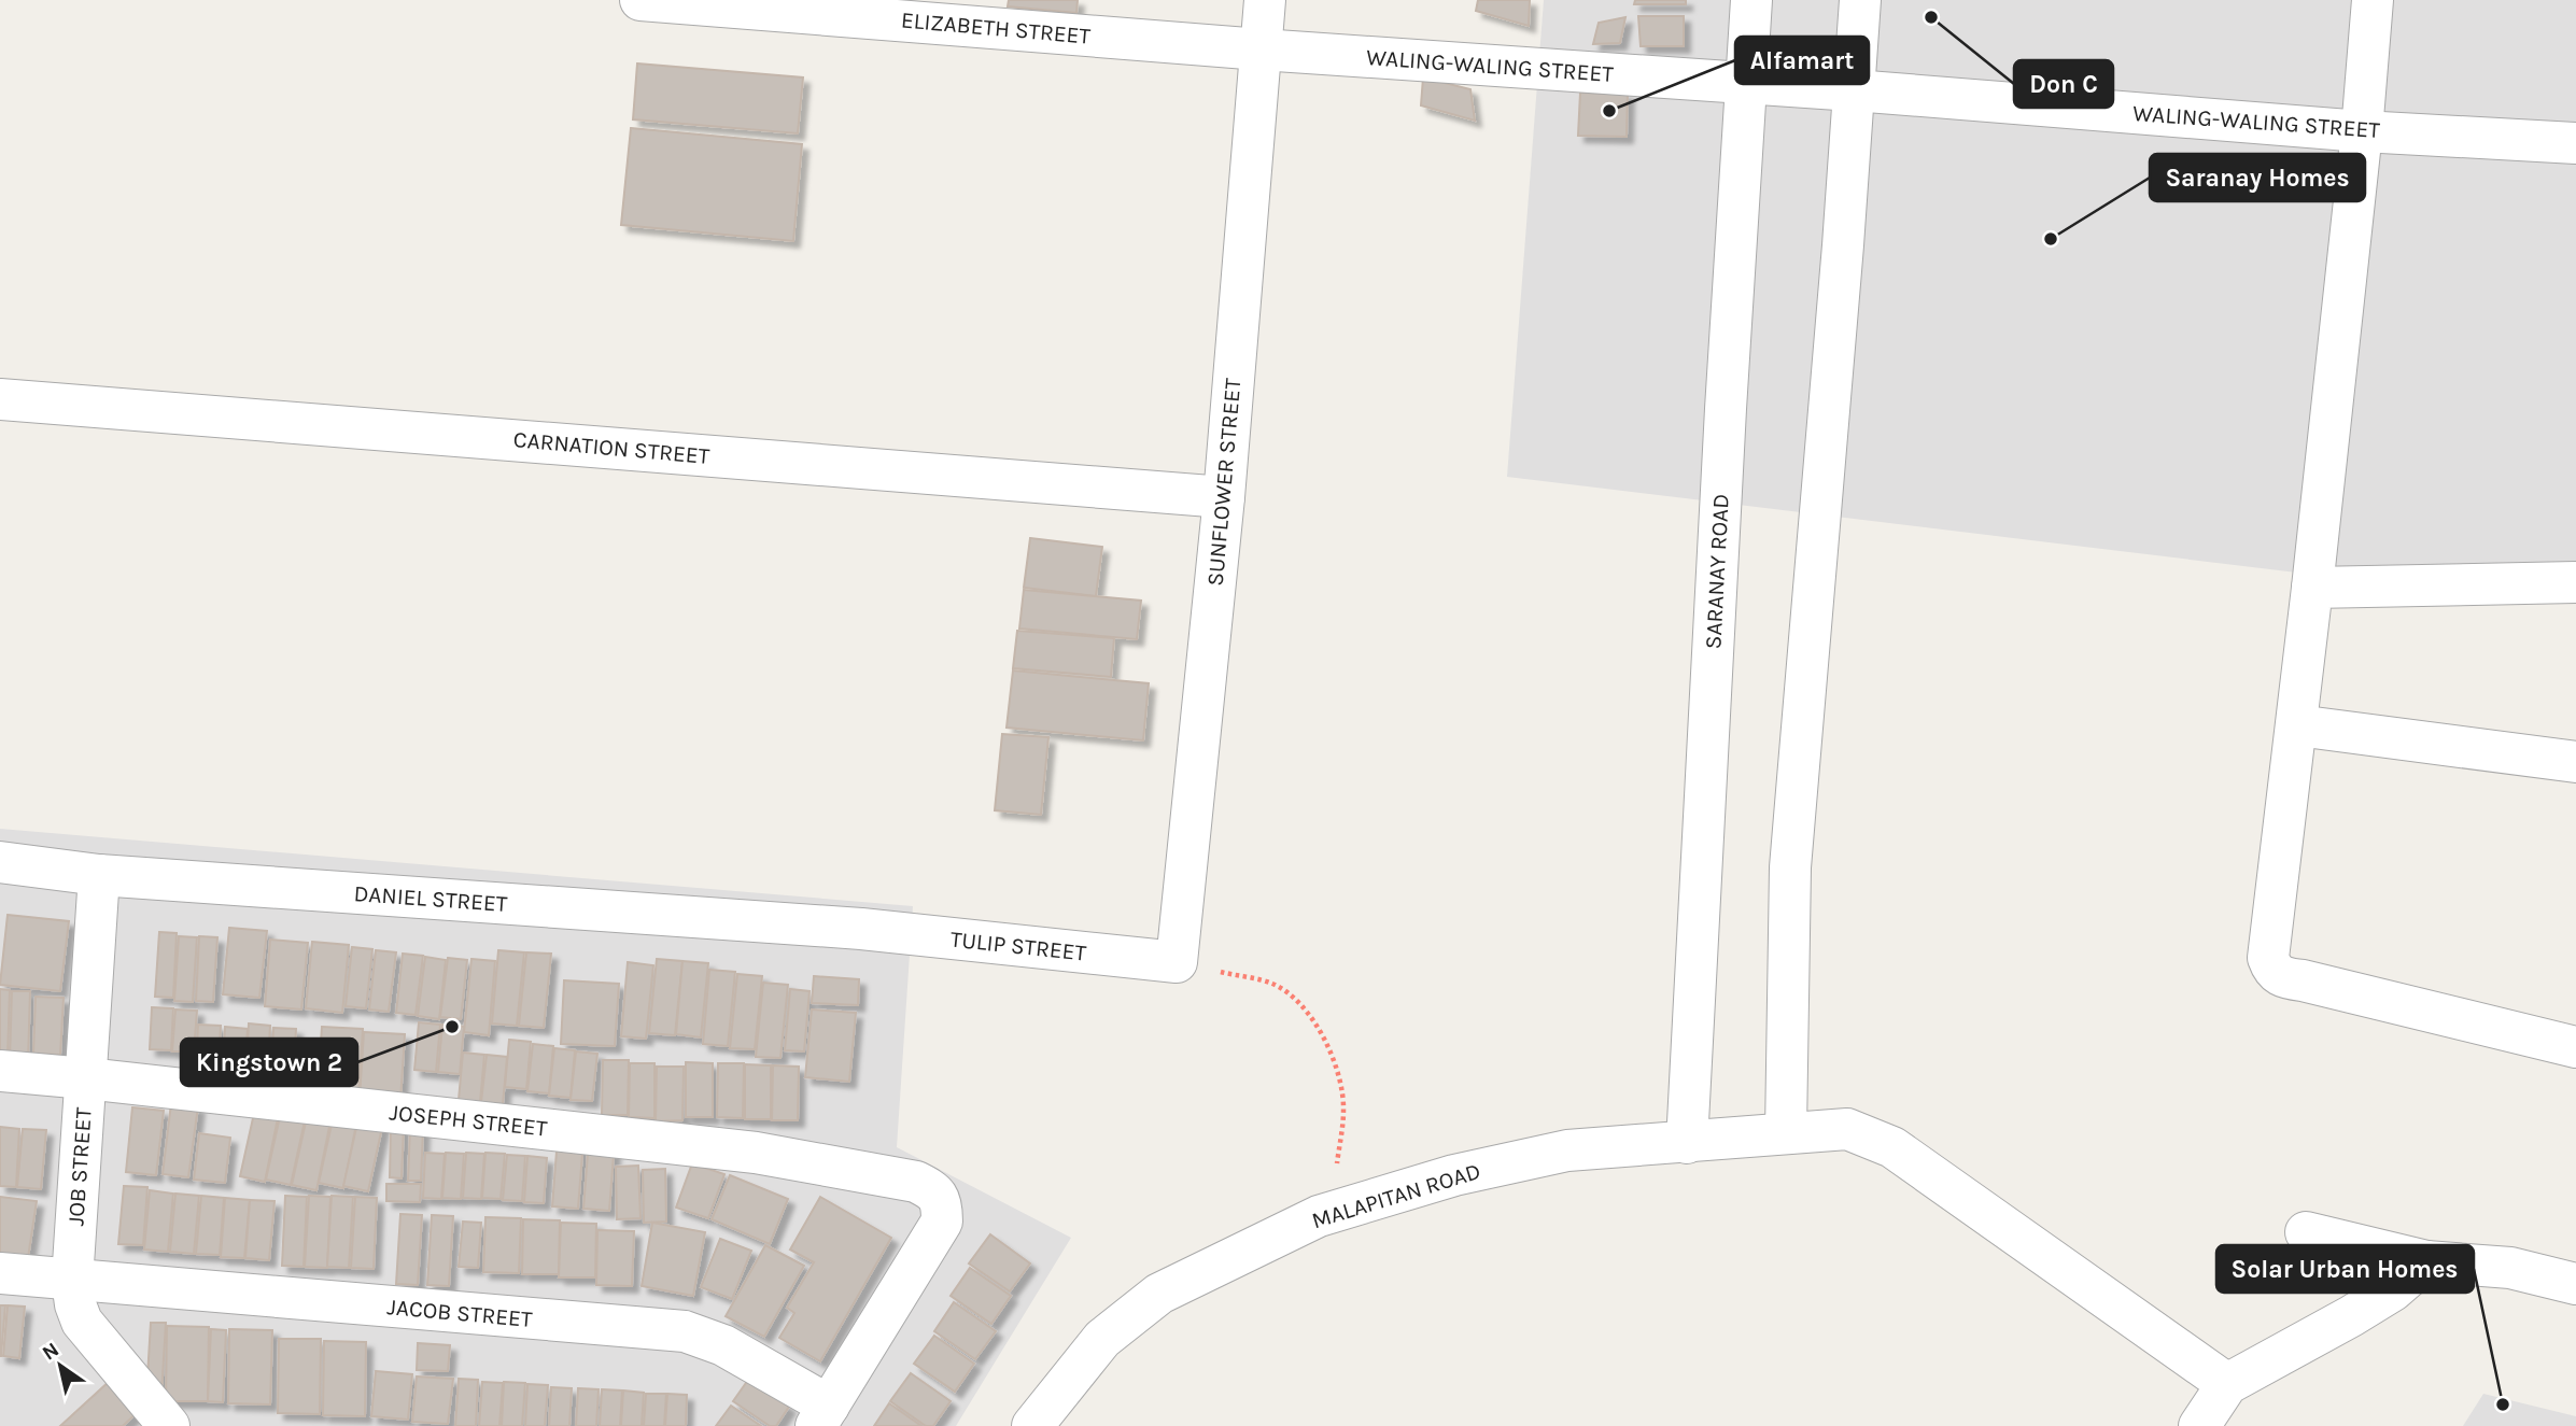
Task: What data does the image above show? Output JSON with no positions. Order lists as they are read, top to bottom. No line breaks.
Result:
{"streets":{"street":["ELIZABETH STREET","WALING-WALING STREET","CARNATION STREET","SUNFLOWER STREET","SARANAY ROAD","DANIEL STREET","TULIP STREET","JOSEPH STREET","JOB STREET","MALAPITAN ROAD","JACOB STREET"]},"crossings":[["ELIZABETH STREET","WALING-WALING STREET"],["ELIZABETH STREET","SUNFLOWER STREET"],["WALING-WALING STREET","SUNFLOWER STREET"],["WALING-WALING STREET","SARANAY ROAD"],["CARNATION STREET","SUNFLOWER STREET"],["SUNFLOWER STREET","TULIP STREET"],["SARANAY ROAD","MALAPITAN ROAD"],["DANIEL STREET","TULIP STREET"],["DANIEL STREET","JOB STREET"],["JOSEPH STREET","JOB STREET"],["JOSEPH STREET","JACOB STREET"],["JOB STREET","JACOB STREET"]],"places":["Don C","Alfamart","Saranay Homes","Kingstown 2","Solar Urban Homes"],"north":"top left"}
